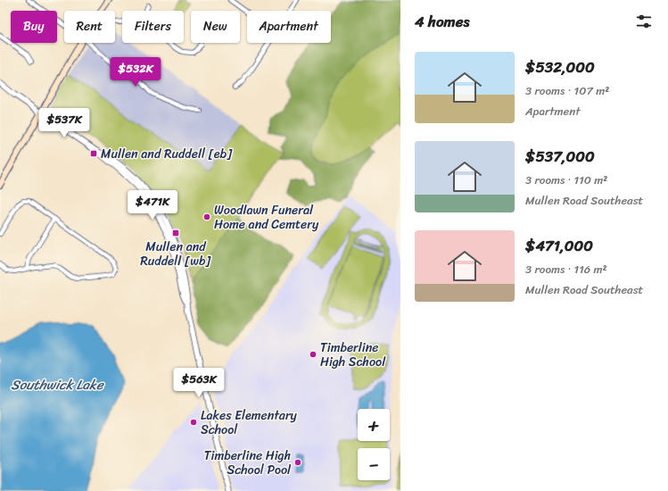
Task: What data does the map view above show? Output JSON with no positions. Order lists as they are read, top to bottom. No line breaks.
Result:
{"water":["Southwick Lake"],"places":{"transit":["Mullen and Ruddell [eb]","Mullen and Ruddell [wb]"],"other":["Woodlawn Funeral Home and Cemtery","Timberline High School","Lakes Elementary School","Timberline High School Pool"]},"page":{"heading":"4 homes","chip":["Buy","Rent","Filters","New","Apartment"],"list":[{"name":"$532,000","note":"3 rooms · 107 m² · Apartment"},{"name":"$537,000","note":"3 rooms · 110 m² · Mullen Road Southeast"},{"name":"$471,000","note":"3 rooms · 116 m² · Mullen Road Southeast"}],"price":["$532K","$537K","$471K","$563K"],"map_buttons":["+","−"]}}
